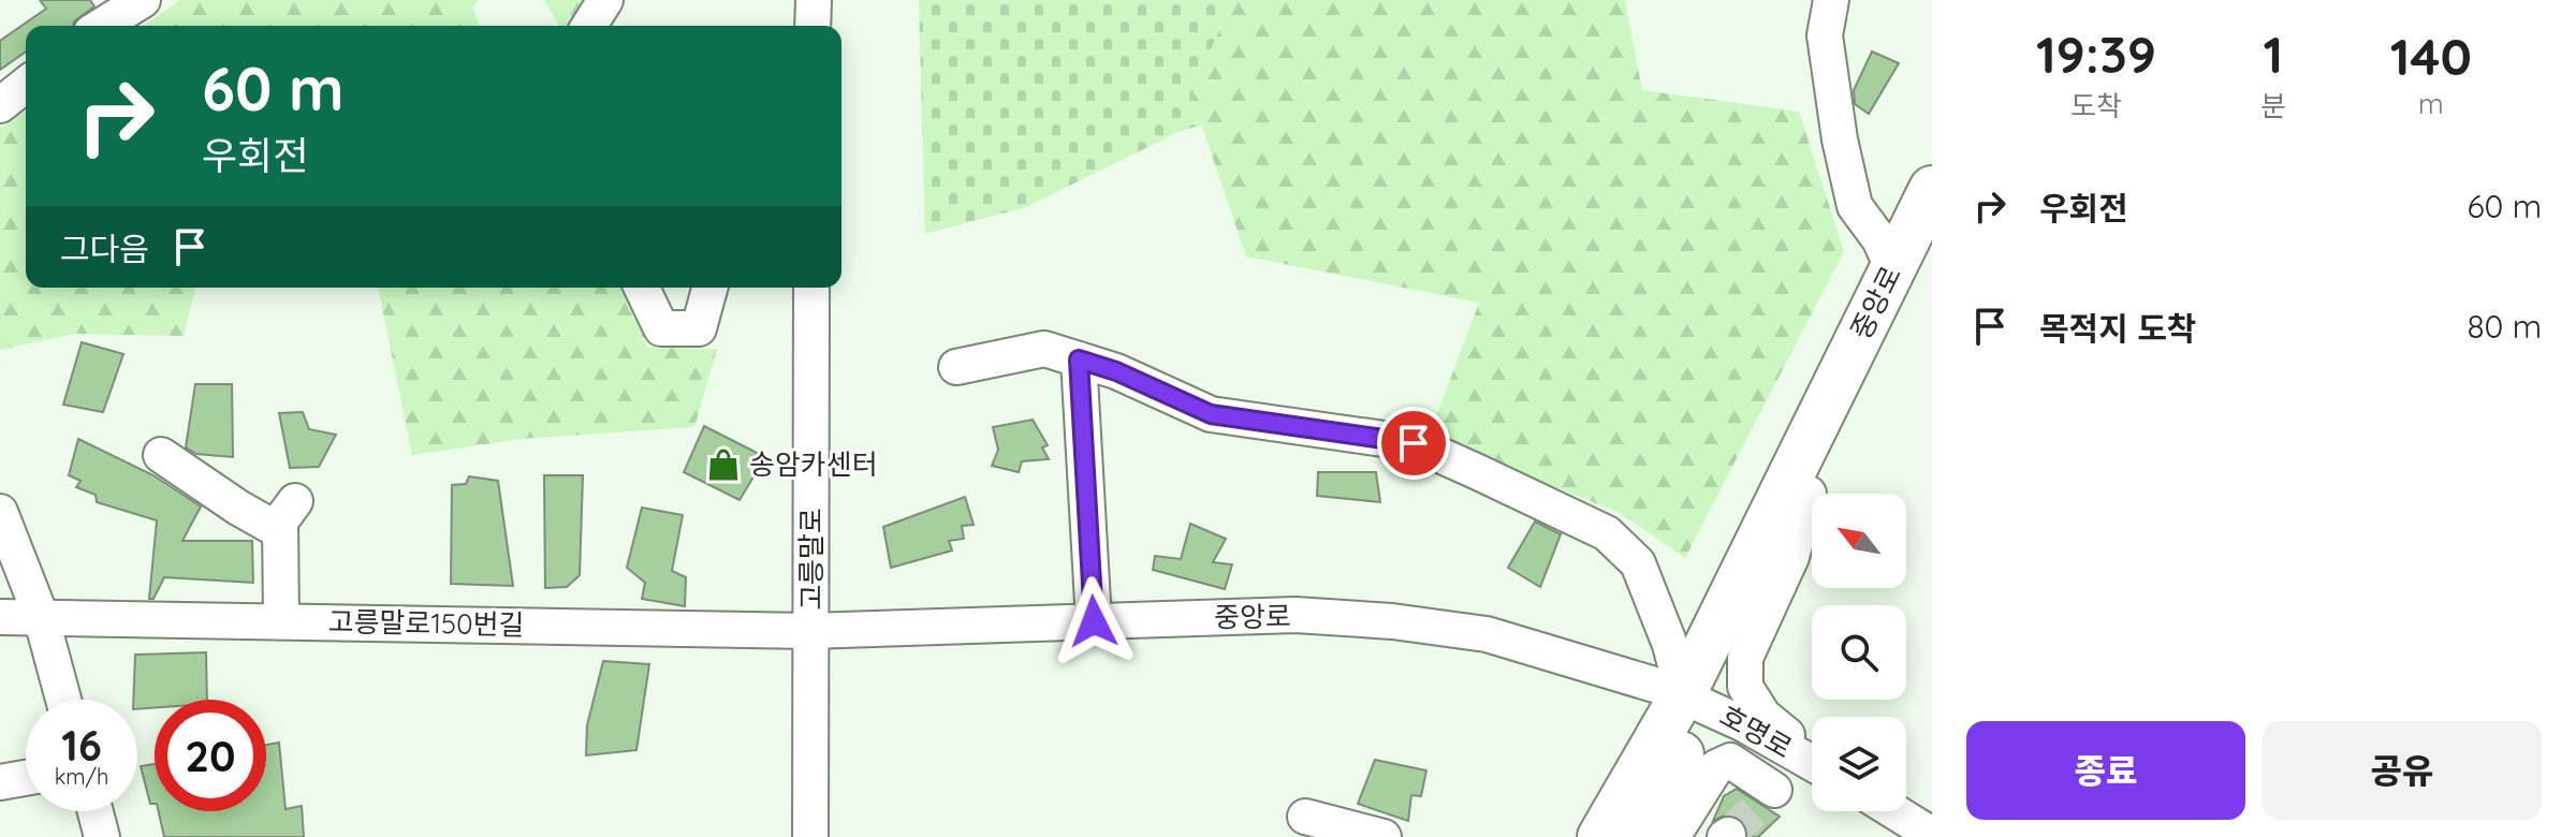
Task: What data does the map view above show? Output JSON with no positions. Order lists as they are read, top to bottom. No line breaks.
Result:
{"streets":{"main road":["중앙로"],"street":["고릉말로","고릉말로150번길","호명로"]},"crossings":[["중앙로","고릉말로"],["중앙로","고릉말로150번길"],["중앙로","호명로"],["고릉말로","고릉말로150번길"]],"places":{"shop":["송암카센터"]},"north":"top left","page":{"eta":["19:39","도착","1","분","140","m"],"turn":["60 m","우회전"],"list":[{"name":"우회전","value":"60 m"},{"name":"목적지 도착","value":"80 m"}],"then":"그다음","speed":"16 km/h","limit":"20","buttons":["종료","공유"]}}
